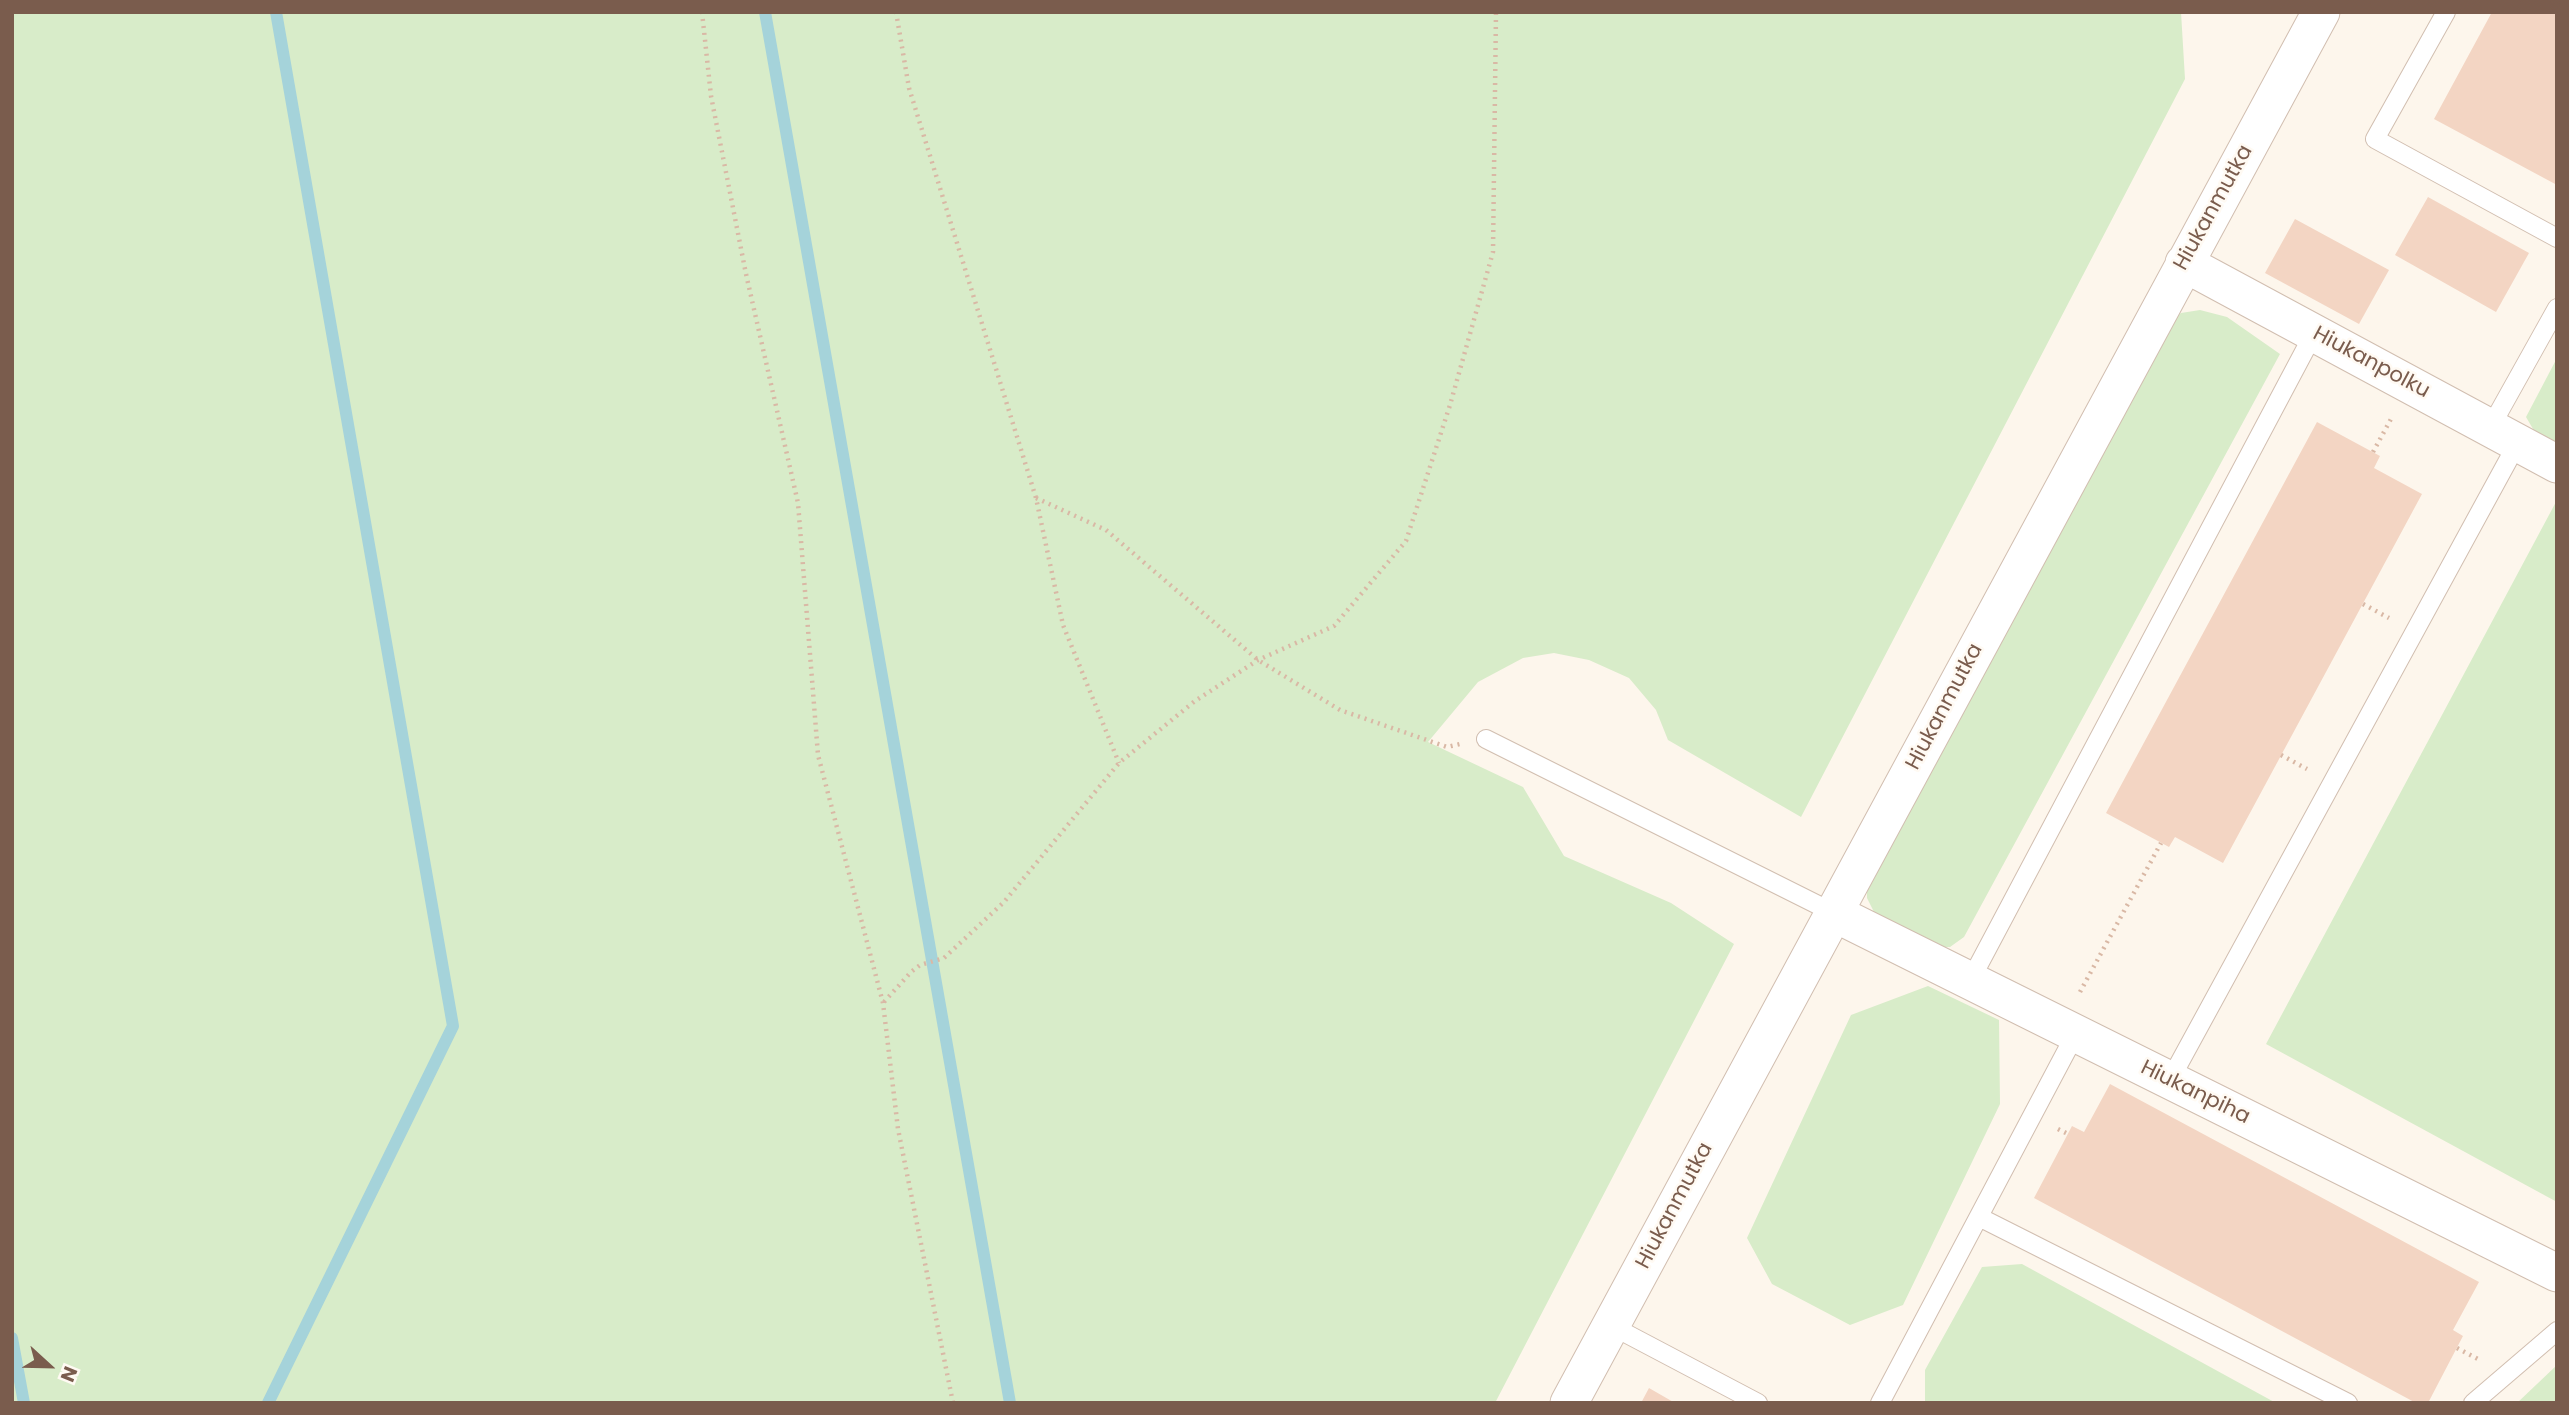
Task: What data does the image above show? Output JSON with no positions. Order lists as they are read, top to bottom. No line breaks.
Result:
{"streets":{"street":["Hiukanmutka","Hiukanpolku","Hiukanpiha"]},"crossings":[["Hiukanmutka","Hiukanpolku"],["Hiukanmutka","Hiukanpiha"]],"north":"right"}
